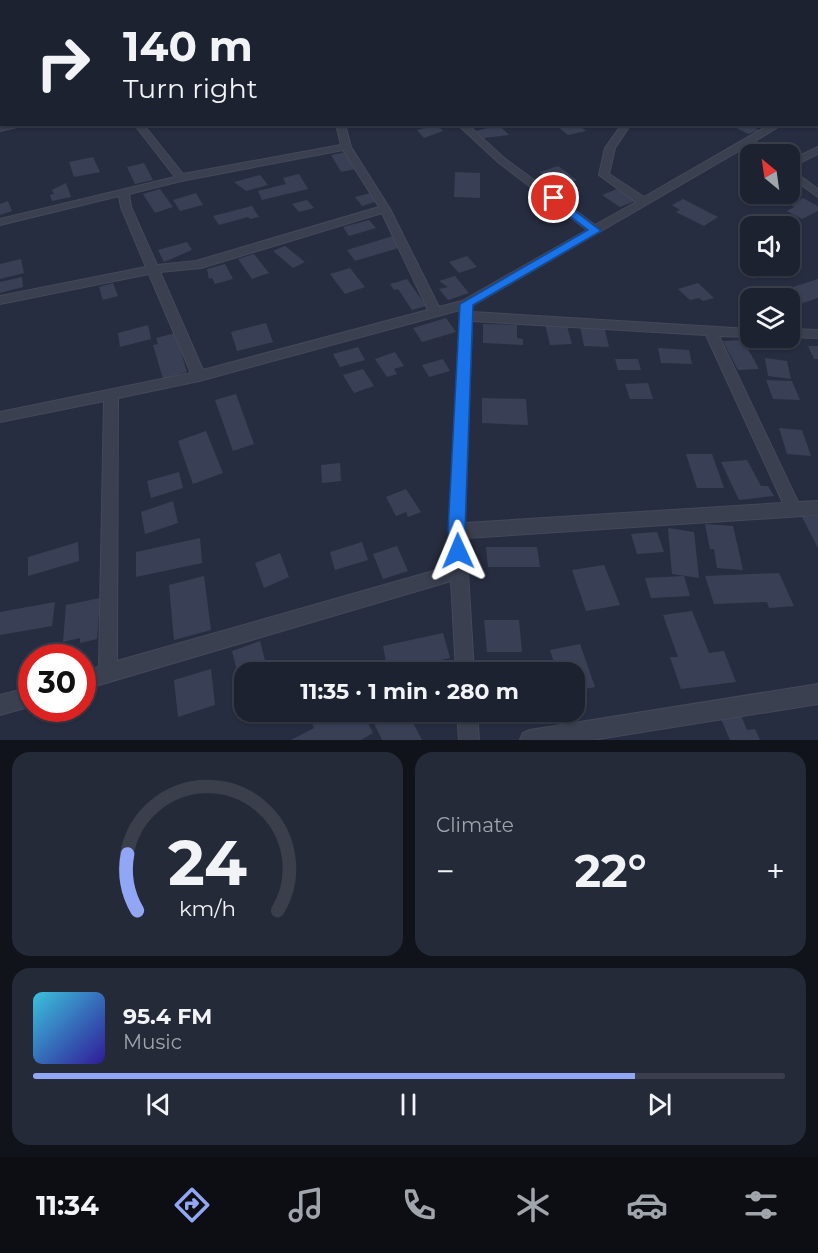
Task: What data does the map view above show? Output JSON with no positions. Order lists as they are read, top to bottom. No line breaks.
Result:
{"north":"top left","page":{"turn":["140 m","Turn right"],"limit":"30","trip":"11:35 · 1 min · 280 m","tile":"Climate","heat":["−","22°","+"],"song":["95.4 FM","Music"],"tabs":"11:34","gauge":["24","km/h"]}}
